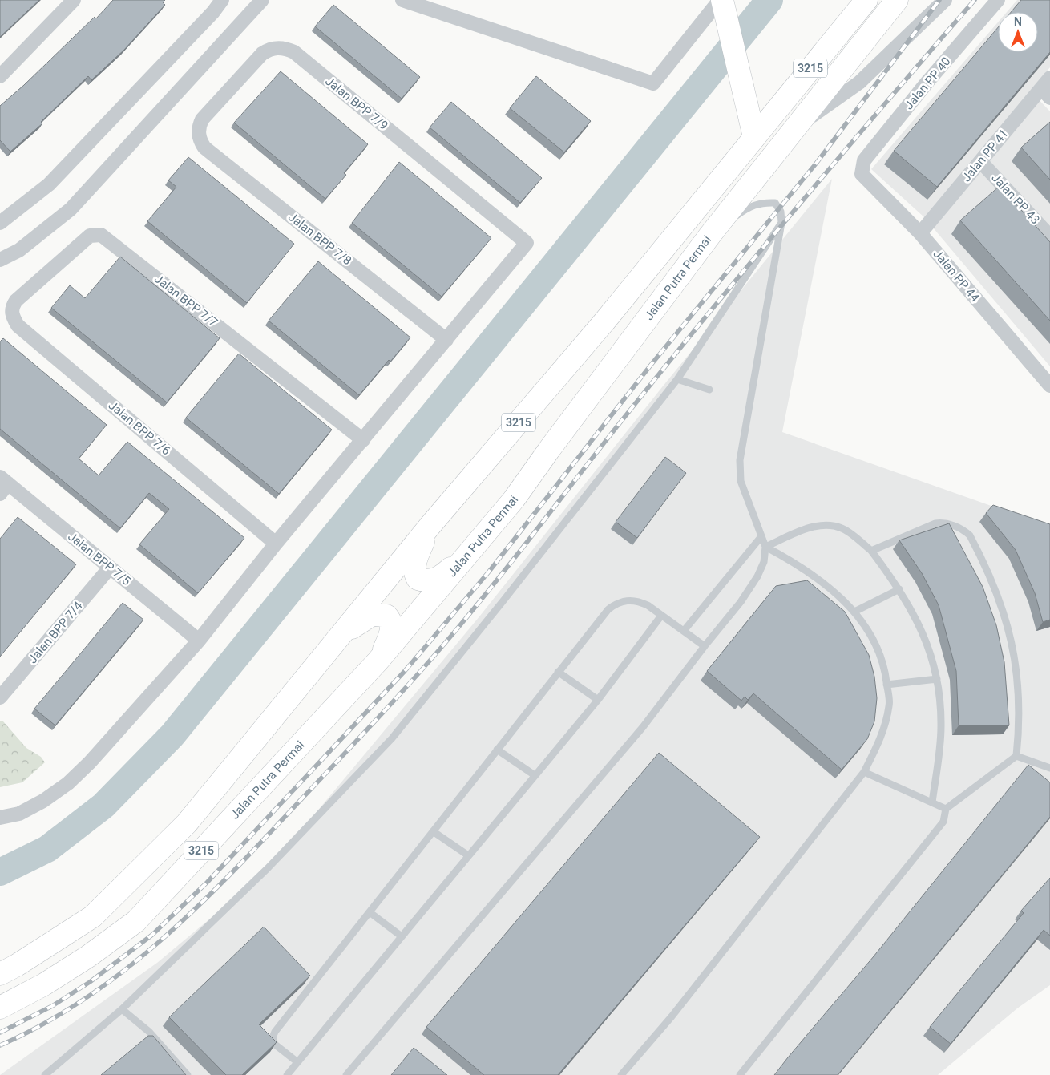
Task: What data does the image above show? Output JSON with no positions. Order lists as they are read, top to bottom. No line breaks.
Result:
{"streets":{"main road":["3215","Jalan Putra Permai"],"street":["Jalan PP 40","Jalan BPP 7/9","Jalan PP 41","Jalan PP 43","Jalan BPP 7/8","Jalan PP 44","Jalan BPP 7/7","Jalan BPP 7/6","Jalan BPP 7/5","Jalan BPP 7/4"]},"crossings":[["Jalan PP 40","Jalan PP 44"],["Jalan BPP 7/9","Jalan BPP 7/8"],["Jalan PP 41","Jalan PP 43"],["Jalan PP 41","Jalan PP 44"],["Jalan BPP 7/7","Jalan BPP 7/6"],["Jalan BPP 7/5","Jalan BPP 7/4"]],"north":"top"}
